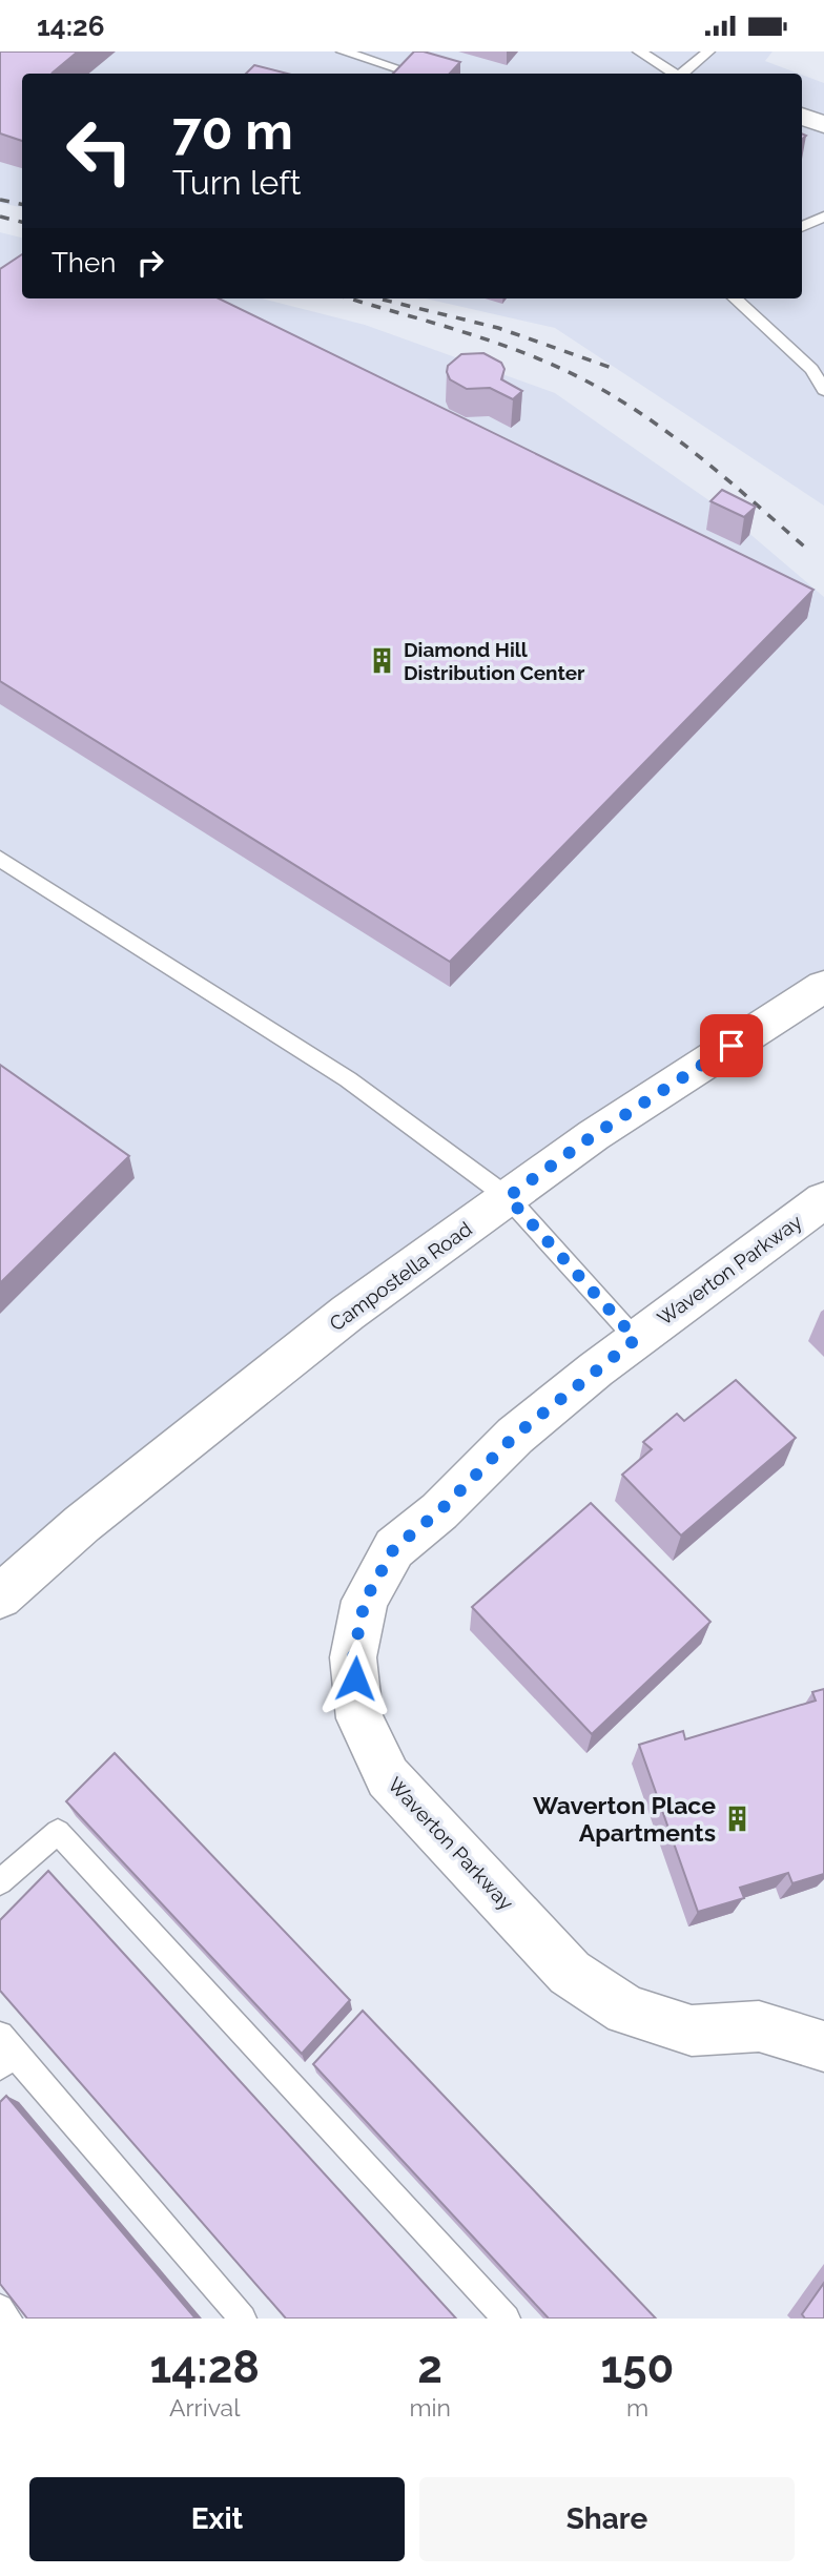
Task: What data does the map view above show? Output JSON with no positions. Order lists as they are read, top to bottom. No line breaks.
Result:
{"streets":{"street":["Waverton Parkway","Campostella Road"]},"places":{"building":["Diamond Hill Distribution Center","Waverton Place Apartments"]},"page":{"status":"14:26","turn":["70 m","Turn left"],"then":"Then","eta":["14:28","Arrival","2","min","150","m"],"buttons":["Exit","Share"]}}
